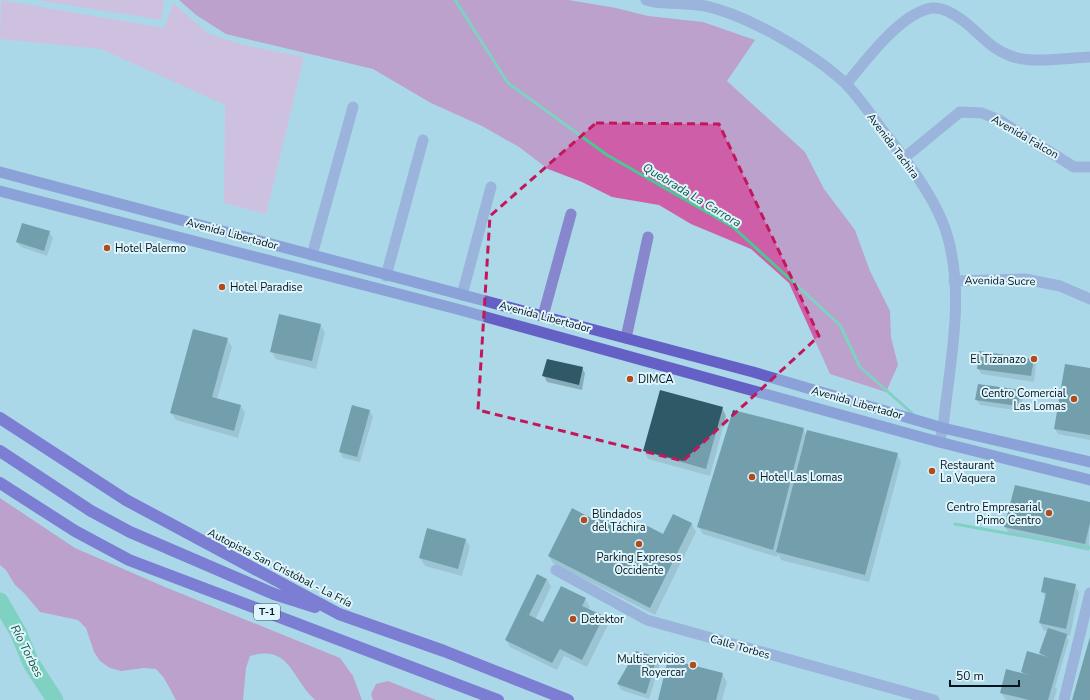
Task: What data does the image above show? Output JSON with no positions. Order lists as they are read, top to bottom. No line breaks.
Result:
{"streets":{"highway":["Autopista San Cristóbal - La Fría","T-1"],"main road":["Avenida Libertador"],"street":["Avenida Falcon","Avenida Tachira","Avenida Sucre","Calle Torbes"]},"crossings":[["Avenida Falcon","Avenida Tachira"],["Avenida Tachira","Avenida Libertador"],["Avenida Tachira","Avenida Sucre"]],"water":["Quebrada La Carrora","Río Torbes"],"places":["Hotel Palermo","Hotel Paradise","El Tizanazo","DIMCA","Centro Comercial Las Lomas","Restaurant La Vaquera","Hotel Las Lomas","Centro Empresarial Primo Centro","Blindados del Táchira","Parking Expresos Occidente","Detektor","Multiservicios Royercar"],"scale_bar":"50 m"}
